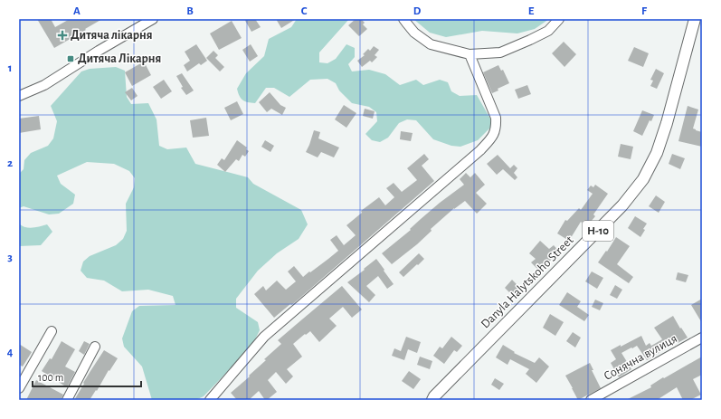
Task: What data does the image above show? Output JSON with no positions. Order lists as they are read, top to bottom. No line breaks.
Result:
{"streets":{"main road":["Н-10","Danyla Halytskoho Street"],"street":["Сонячна вулиця"]},"places":{"health":["Дитяча лікарня"],"transit":["Дитяча Лікарня"]},"scale_bar":"100 m","grid":{"columns":["A","B","C","D","E","F"],"rows":["1","2","3","4"]}}
